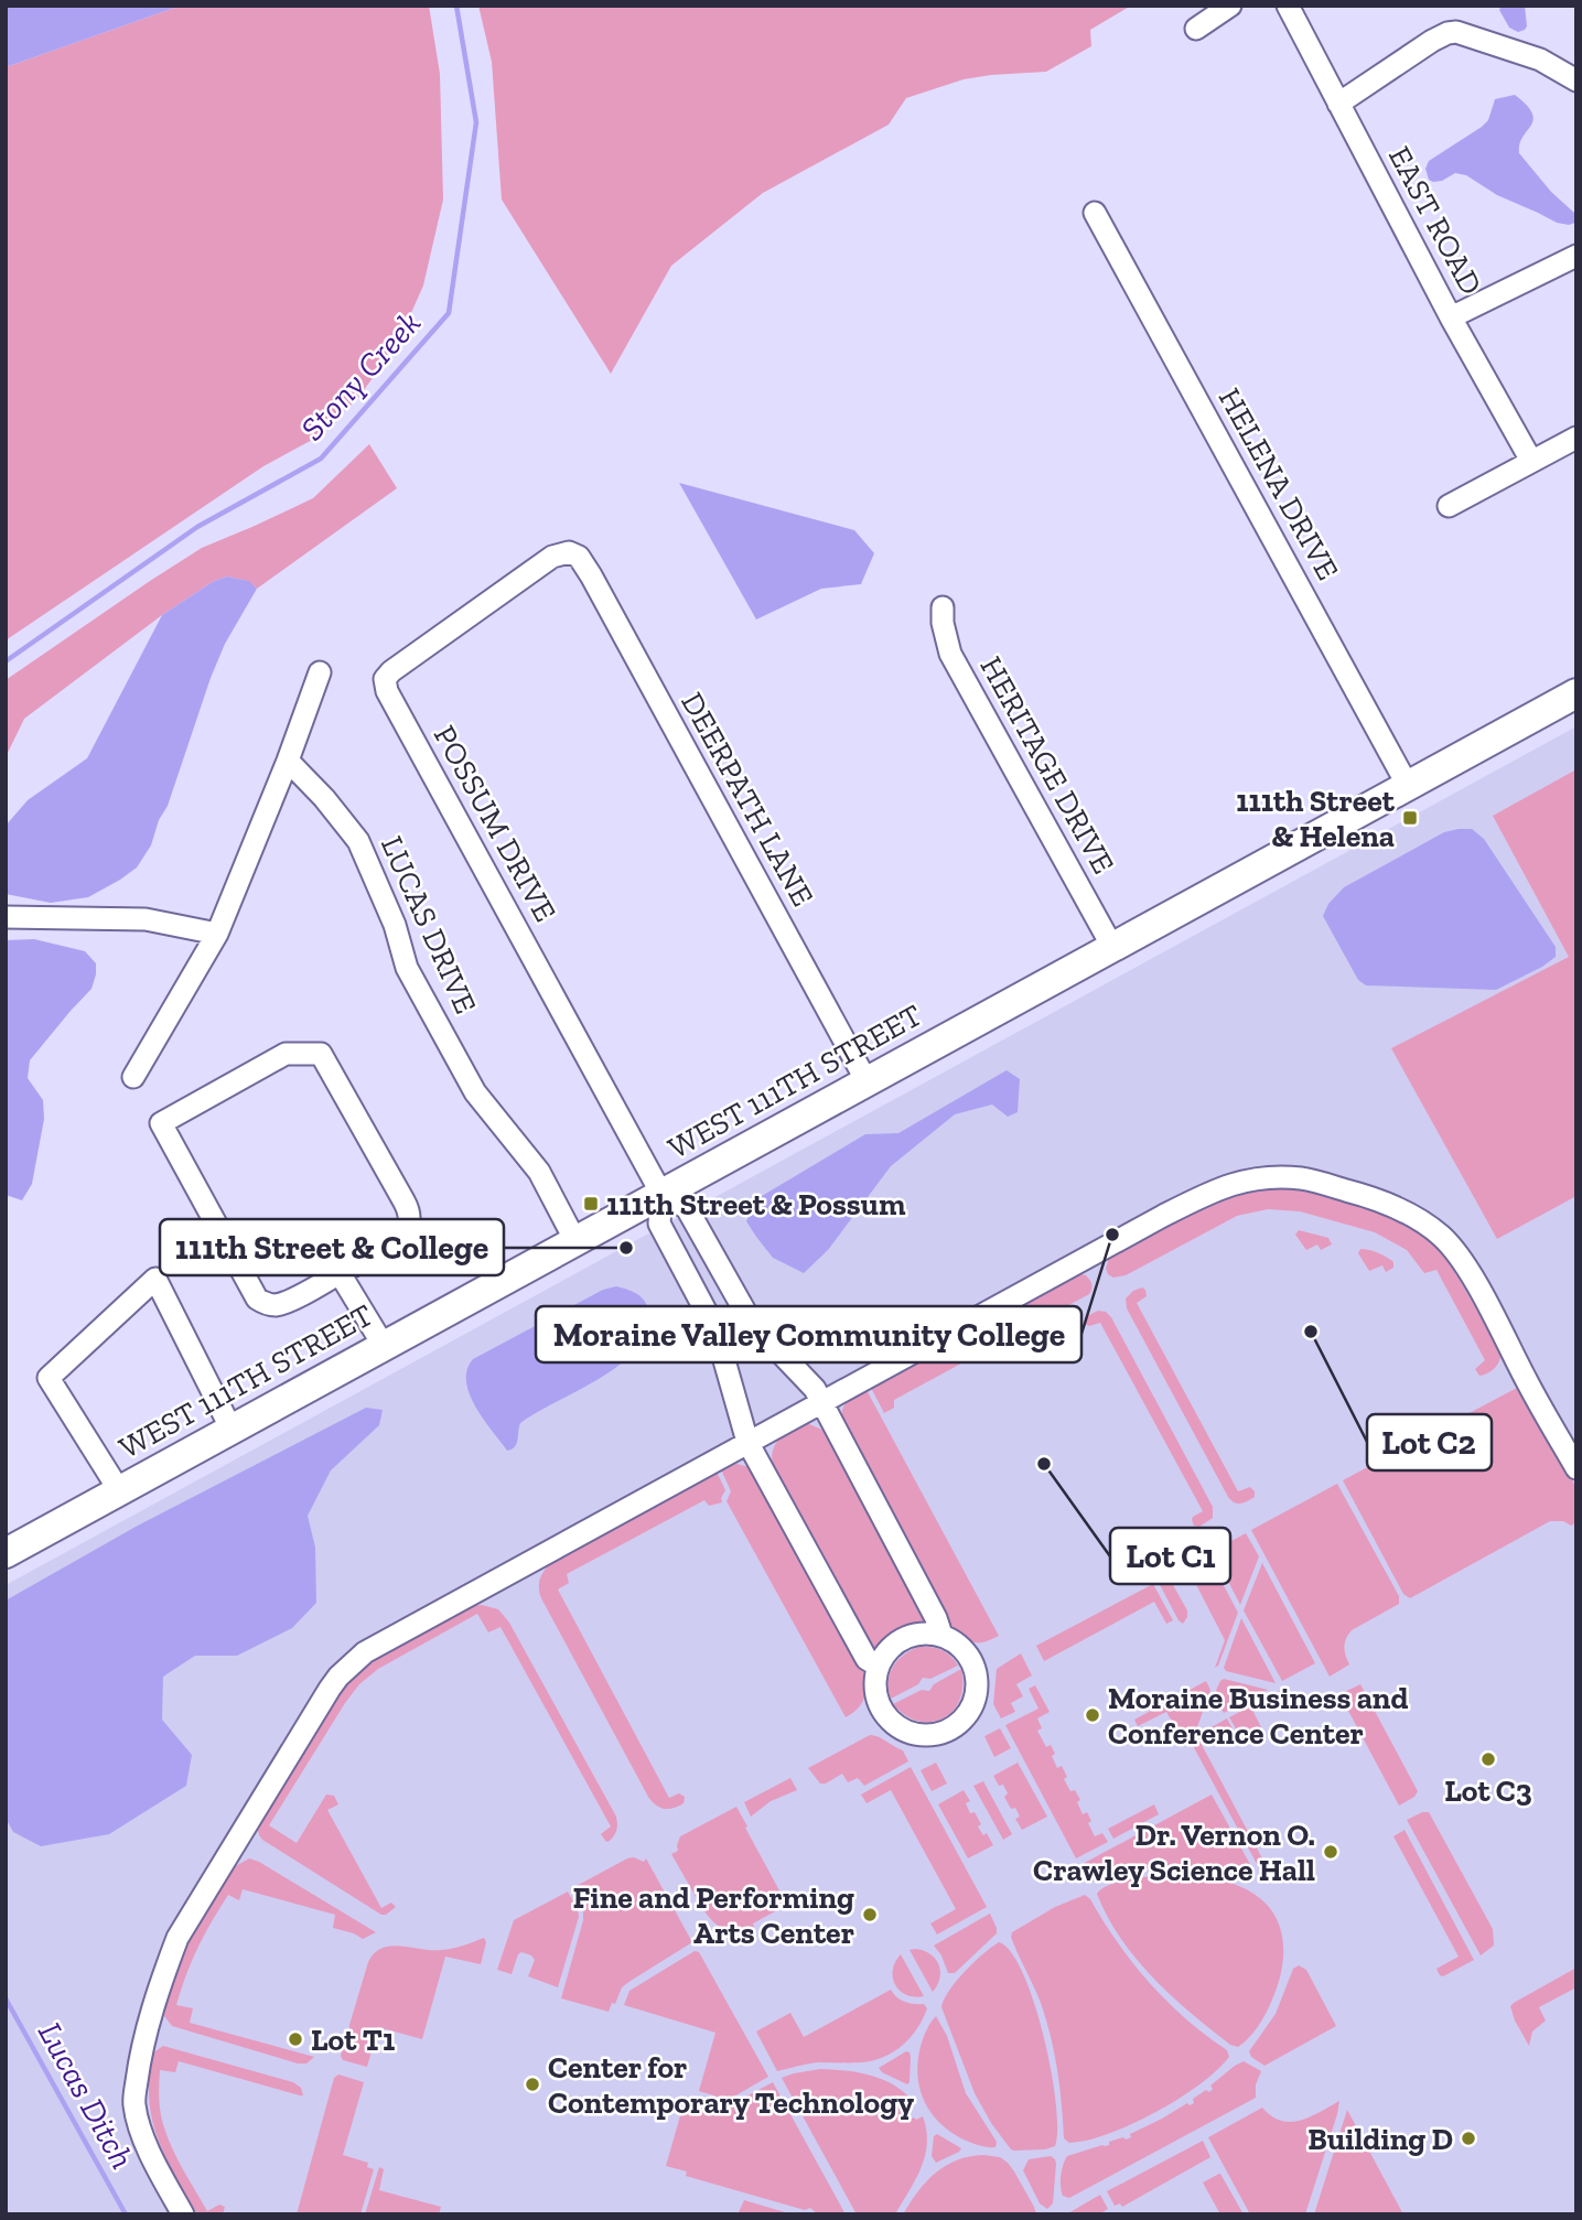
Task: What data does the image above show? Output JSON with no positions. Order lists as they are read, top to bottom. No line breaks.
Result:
{"streets":{"main road":["WEST 111TH STREET"],"street":["EAST ROAD","HELENA DRIVE","HERITAGE DRIVE","DEERPATH LANE","POSSUM DRIVE","LUCAS DRIVE"]},"crossings":[["HELENA DRIVE","WEST 111TH STREET"],["HERITAGE DRIVE","WEST 111TH STREET"],["DEERPATH LANE","POSSUM DRIVE"],["DEERPATH LANE","WEST 111TH STREET"],["POSSUM DRIVE","WEST 111TH STREET"],["LUCAS DRIVE","WEST 111TH STREET"]],"water":["Stony Creek","Lucas Ditch"],"places":{"transit":["111th Street & Helena","111th Street & Possum"],"other":["Moraine Valley Community College","111th Street & College","Lot C2","Lot C1","Moraine Business and Conference Center","Lot C3","Dr. Vernon O. Crawley Science Hall","Fine and Performing Arts Center","Lot T1","Center for Contemporary Technology","Building D"]}}
